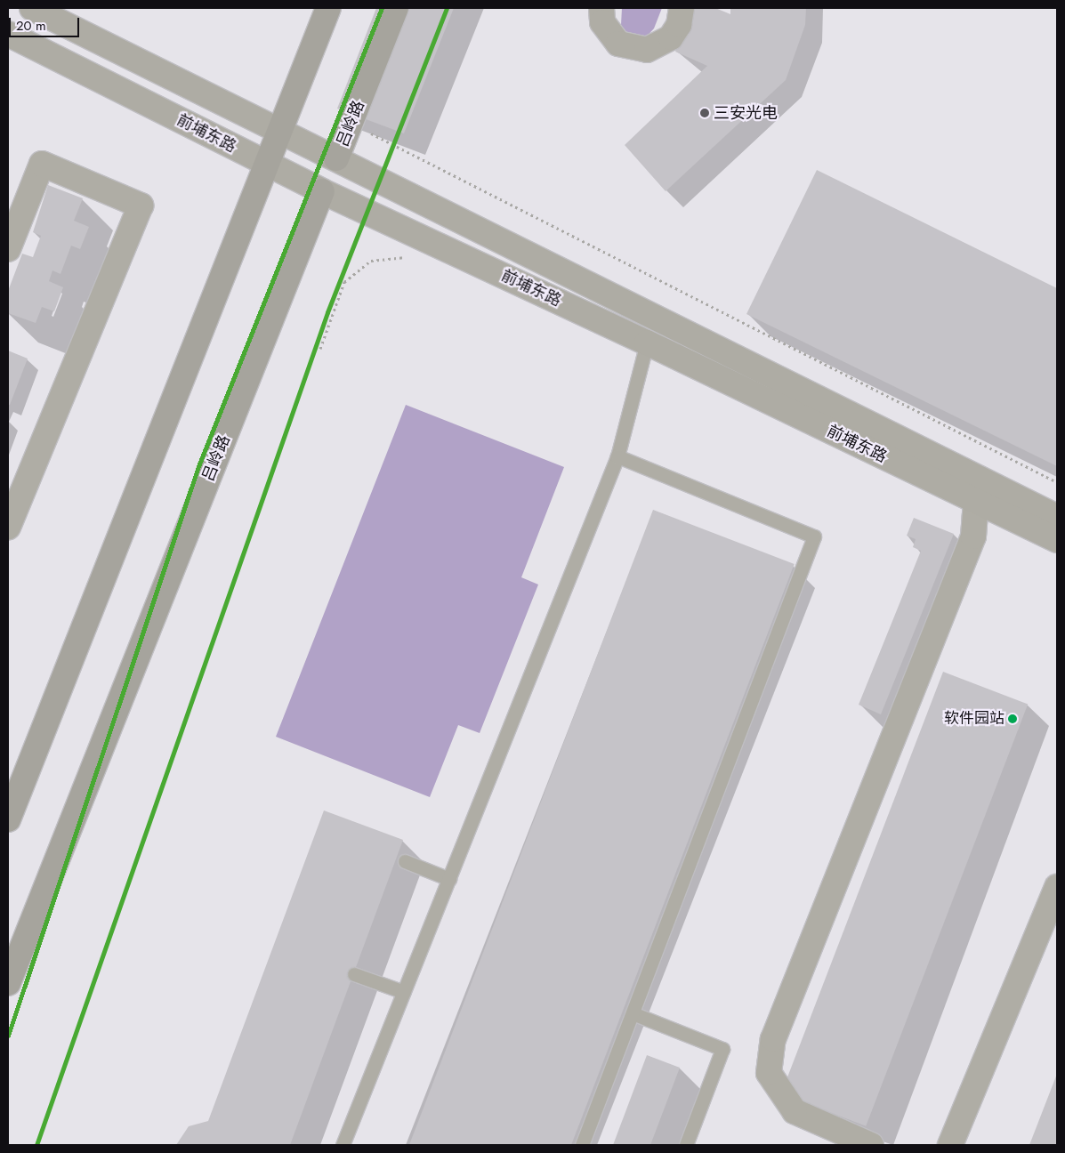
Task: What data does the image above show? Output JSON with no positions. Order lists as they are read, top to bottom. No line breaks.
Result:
{"streets":{"main road":["吕岭路","前埔东路"]},"crossings":[["吕岭路","前埔东路"]],"places":["三安光电","软件园站"],"scale_bar":"20 m"}
